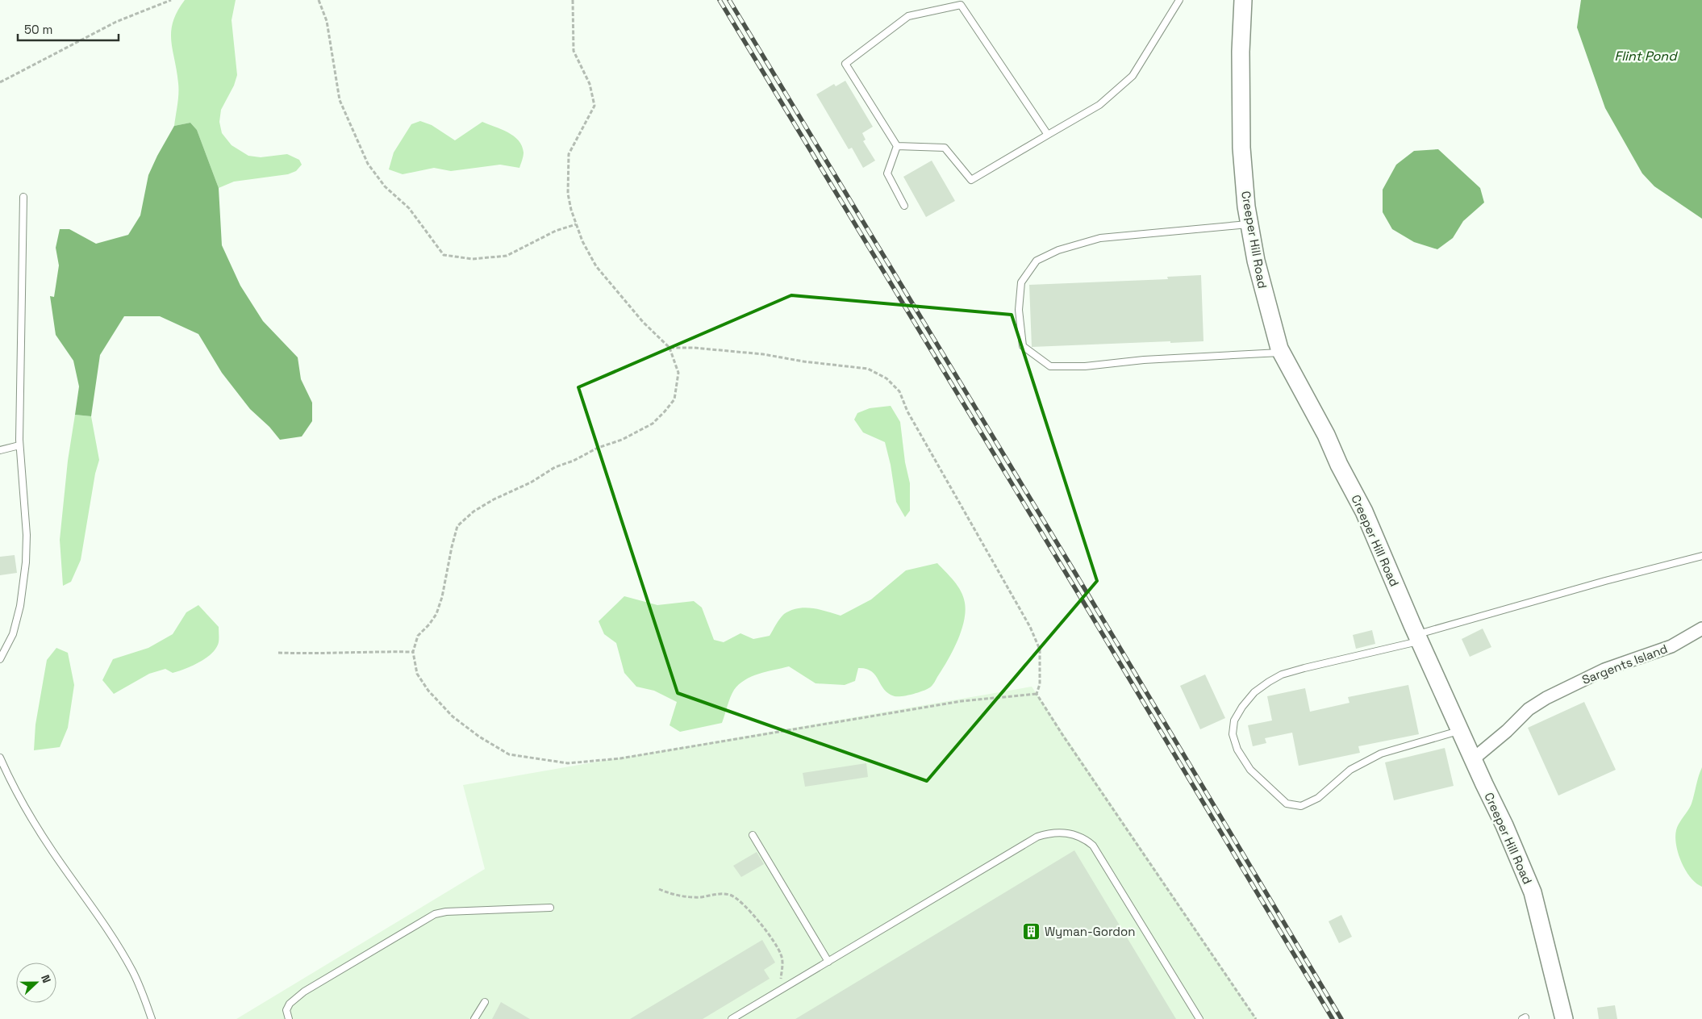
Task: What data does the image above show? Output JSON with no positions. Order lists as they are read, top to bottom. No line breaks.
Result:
{"streets":{"street":["Creeper Hill Road","Sargents Island"]},"crossings":[["Creeper Hill Road","Sargents Island"]],"water":["Flint Pond"],"places":{"building":["Wyman-Gordon"]},"scale_bar":"50 m","north":"right"}
